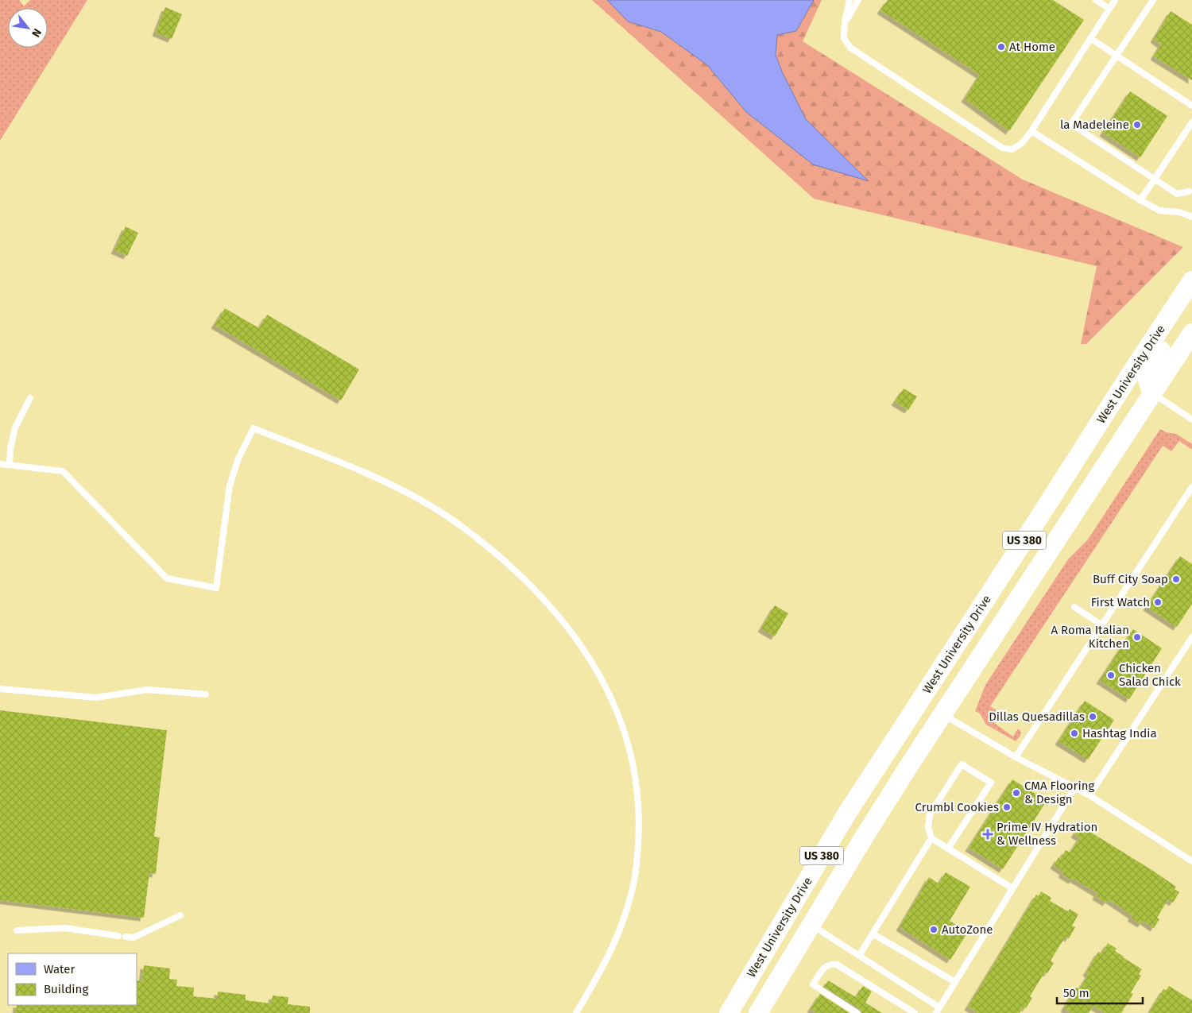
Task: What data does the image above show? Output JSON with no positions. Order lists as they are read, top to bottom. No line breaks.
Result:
{"streets":{"highway":["West University Drive","US 380"]},"places":{"other":["At Home","la Madeleine","Buff City Soap","First Watch","A Roma Italian Kitchen","Chicken Salad Chick","Dillas Quesadillas","Hashtag India","CMA Flooring & Design","Crumbl Cookies","AutoZone"],"health":["Prime IV Hydration & Wellness"]},"legend":["Water","Building"],"scale_bar":"50 m","north":"bottom right"}
